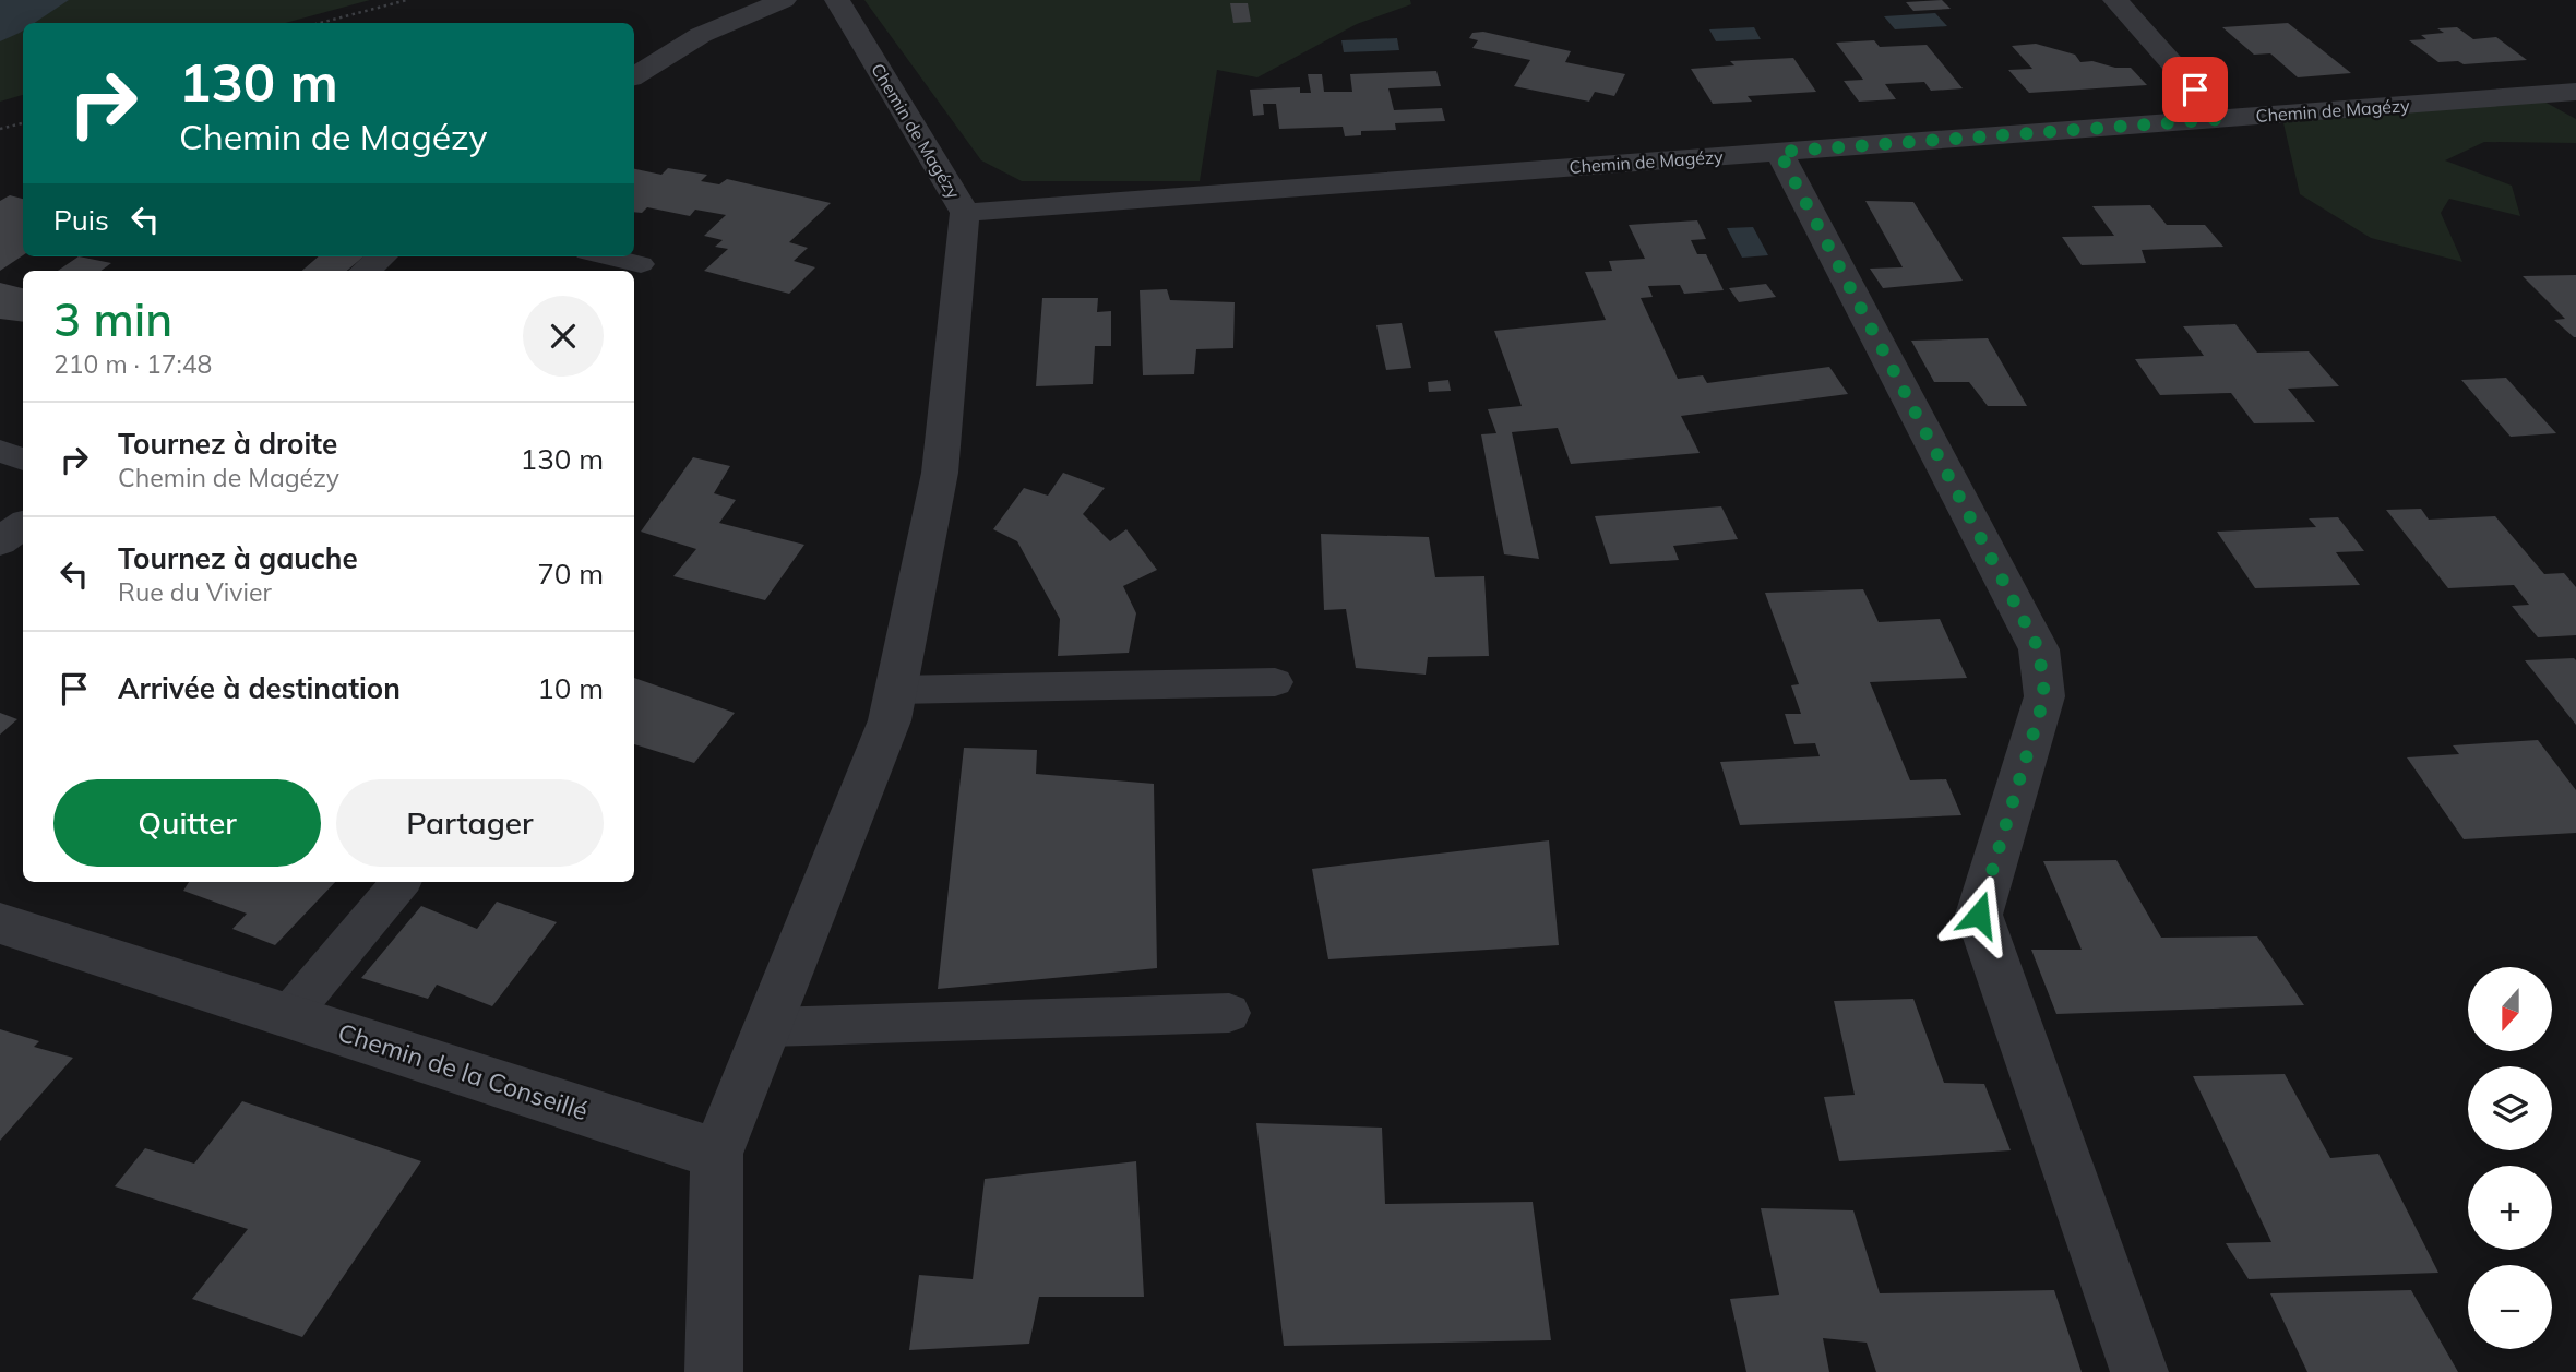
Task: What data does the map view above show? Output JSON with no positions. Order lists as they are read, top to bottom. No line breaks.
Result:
{"streets":{"street":["Chemin de Magézy","Chemin de la Conseillé"]},"north":"bottom","page":{"turn":["130 m","Chemin de Magézy"],"then":"Puis","heading":["3 min","210 m · 17:48"],"list":[{"name":"Tournez à droite","note":"Chemin de Magézy","value":"130 m"},{"name":"Tournez à gauche","note":"Rue du Vivier","value":"70 m"},{"name":"Arrivée à destination","value":"10 m"}],"buttons":["Quitter","Partager"],"map_buttons":["+","−"]}}
